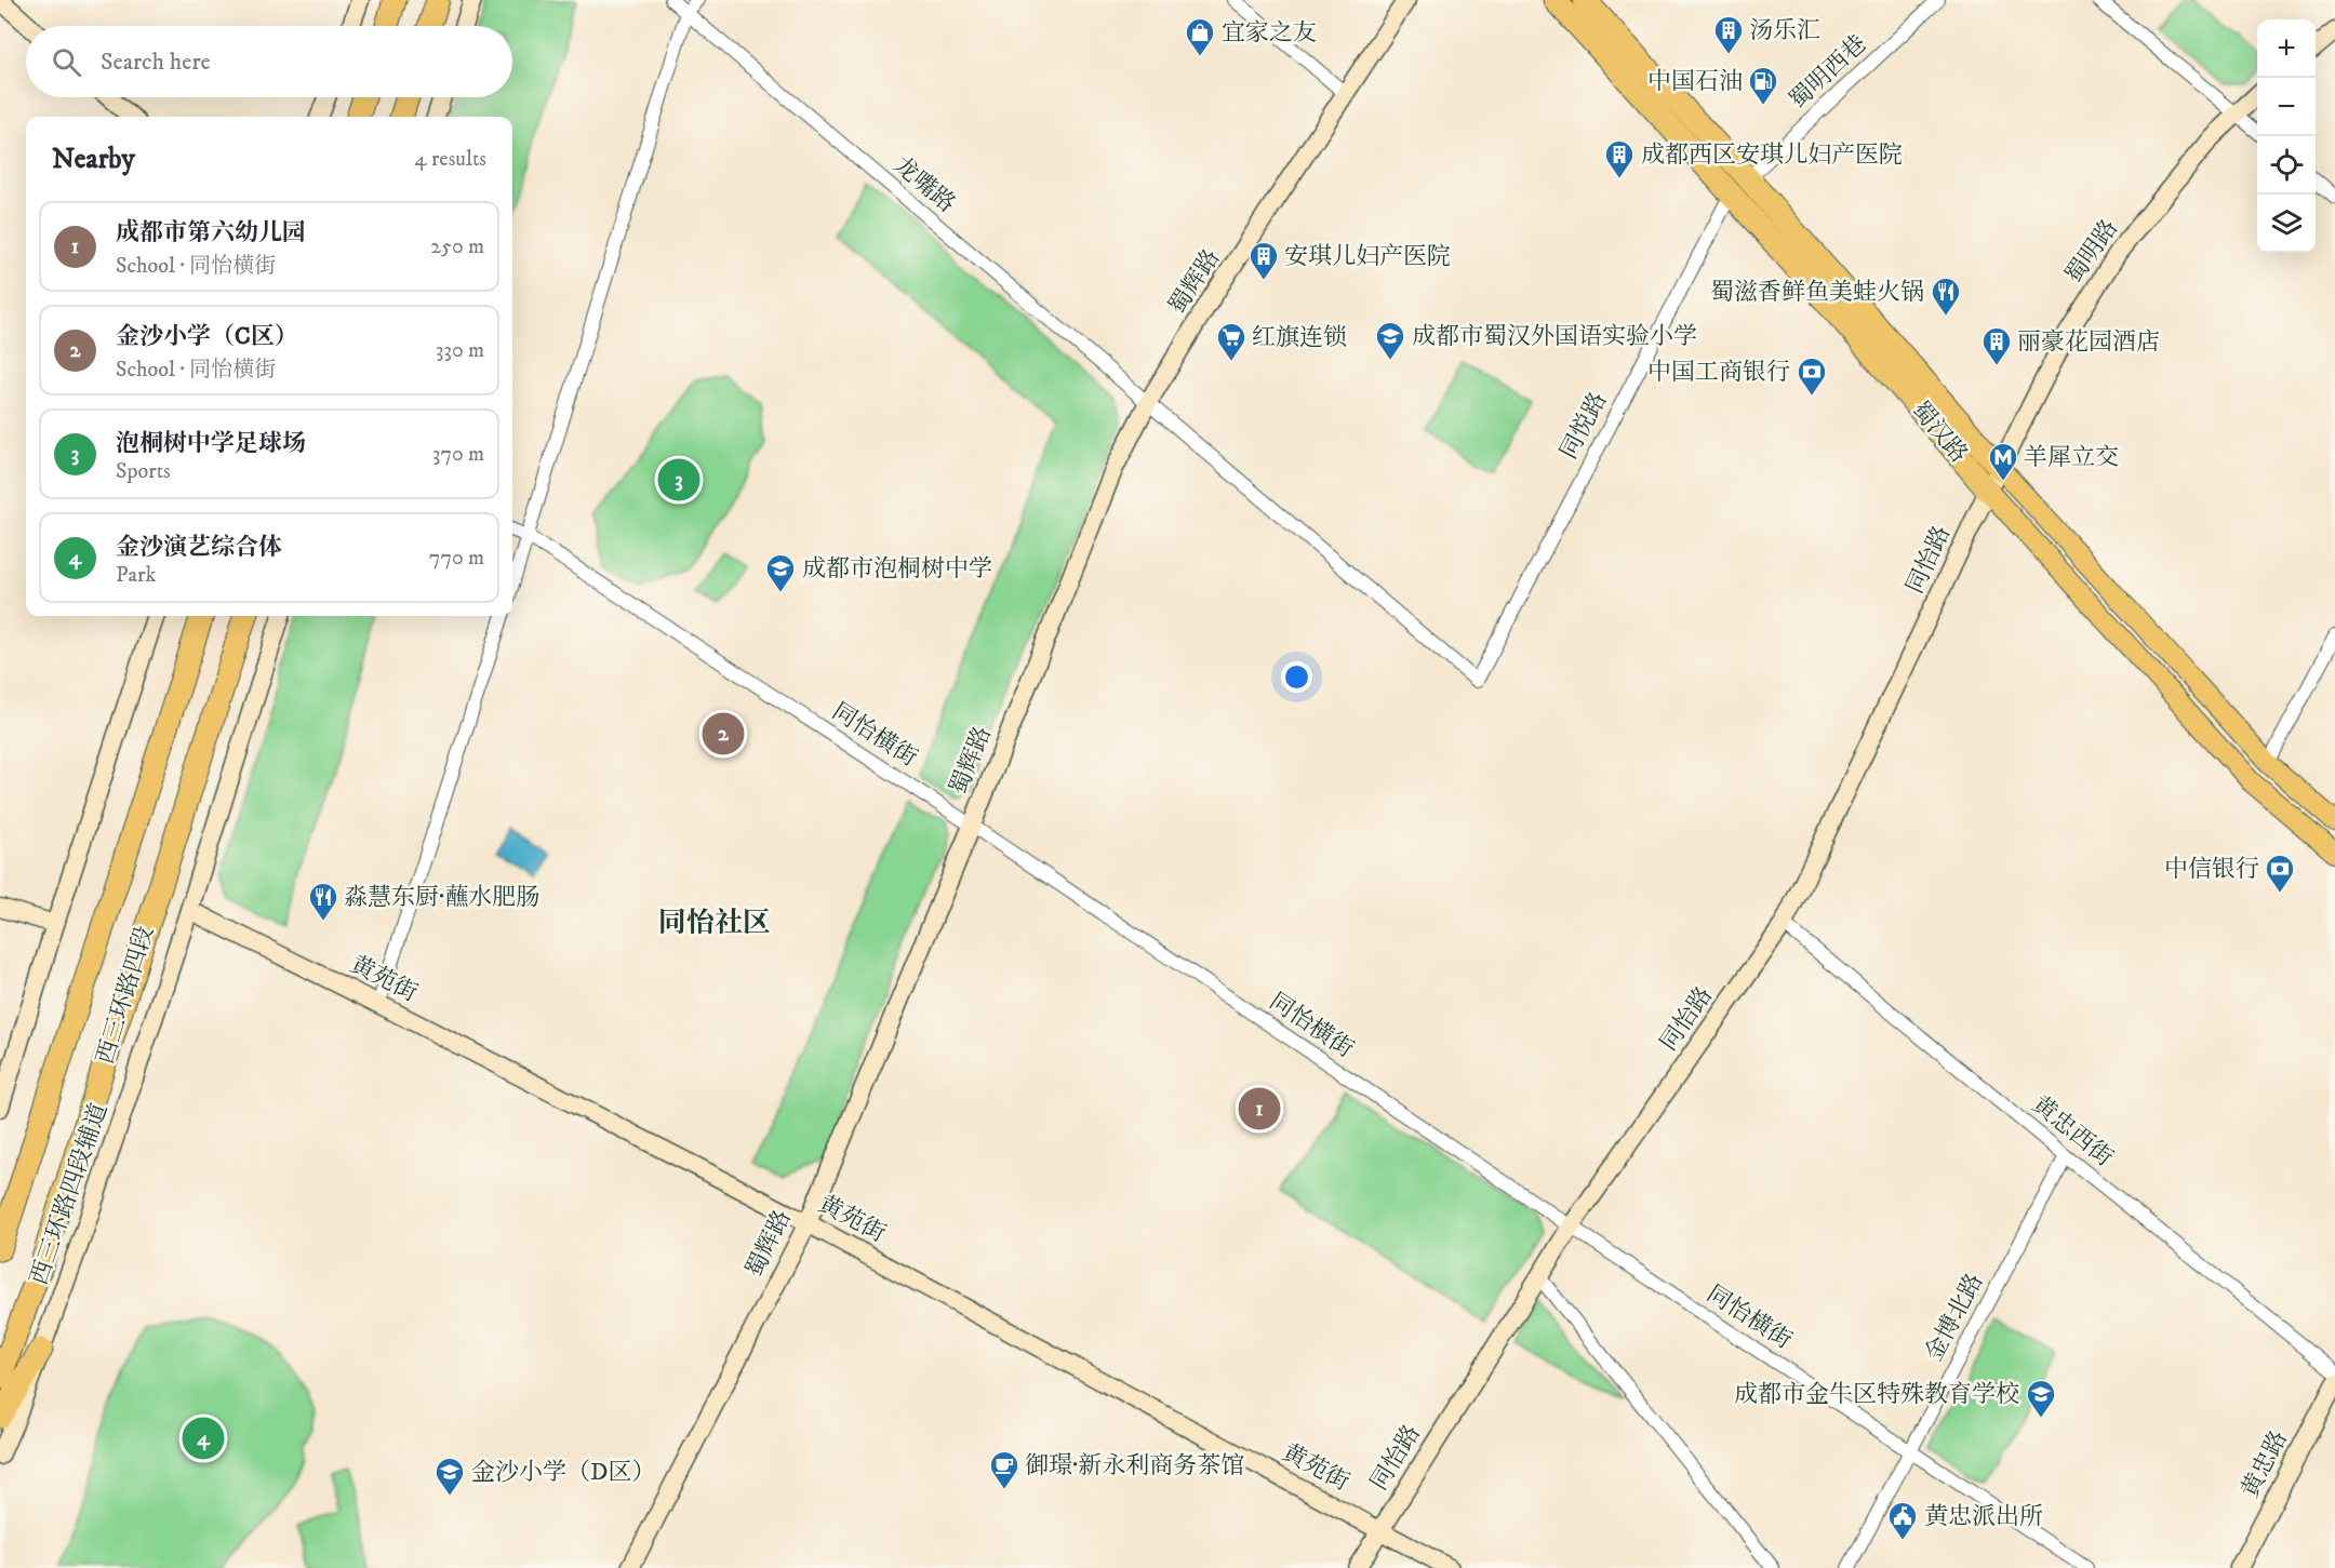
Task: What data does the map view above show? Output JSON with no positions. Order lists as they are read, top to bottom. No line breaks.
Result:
{"streets":{"highway":["蜀汉路","西三环路四段"],"street":["蜀明西巷","龙嘴路","蜀明路","蜀辉路","同悦路","同怡路","同怡横街","黄苑街","黄忠西街","西三环路四段辅道","金博北路","黄忠路"]},"crossings":[["蜀明西巷","同悦路"],["蜀明西巷","蜀汉路"],["龙嘴路","蜀辉路"],["龙嘴路","同悦路"],["蜀明路","蜀汉路"],["蜀明路","同怡路"],["蜀辉路","同怡横街"],["蜀辉路","黄苑街"],["同悦路","蜀汉路"],["蜀汉路","同怡路"],["同怡路","同怡横街"],["同怡路","黄苑街"],["同怡路","黄忠西街"],["同怡横街","金博北路"],["黄苑街","西三环路四段辅道"],["黄忠西街","金博北路"]],"districts":["同怡社区"],"places":{"building":["汤乐汇","成都西区安琪儿妇产医院","安琪儿妇产医院","丽豪花园酒店"],"shop":["宜家之友"],"fuel station":["中国石油"],"restaurant":["蜀滋香鲜鱼美蛙火锅","淼慧东厨·蘸水肥肠"],"school or university":["成都市蜀汉外国语实验小学","成都市泡桐树中学","成都市金牛区特殊教育学校","金沙小学（D区）"],"supermarket":["红旗连锁"],"bank":["中国工商银行","中信银行"],"metro station":["羊犀立交"],"cafe":["御璟·新永利商务茶馆"],"public building":["黄忠派出所"]},"page":{"map_buttons":["+","−"],"search":"Search here","heading":["Nearby","4 results"],"list":[{"mark":"1","name":"成都市第六幼儿园","note":"School · 同怡横街","value":"250 m"},{"mark":"2","name":"金沙小学（C区）","note":"School · 同怡横街","value":"330 m"},{"mark":"3","name":"泡桐树中学足球场","note":"Sports","value":"370 m"},{"mark":"4","name":"金沙演艺综合体","note":"Park","value":"770 m"}],"pins":["3","2","1","4"]}}
